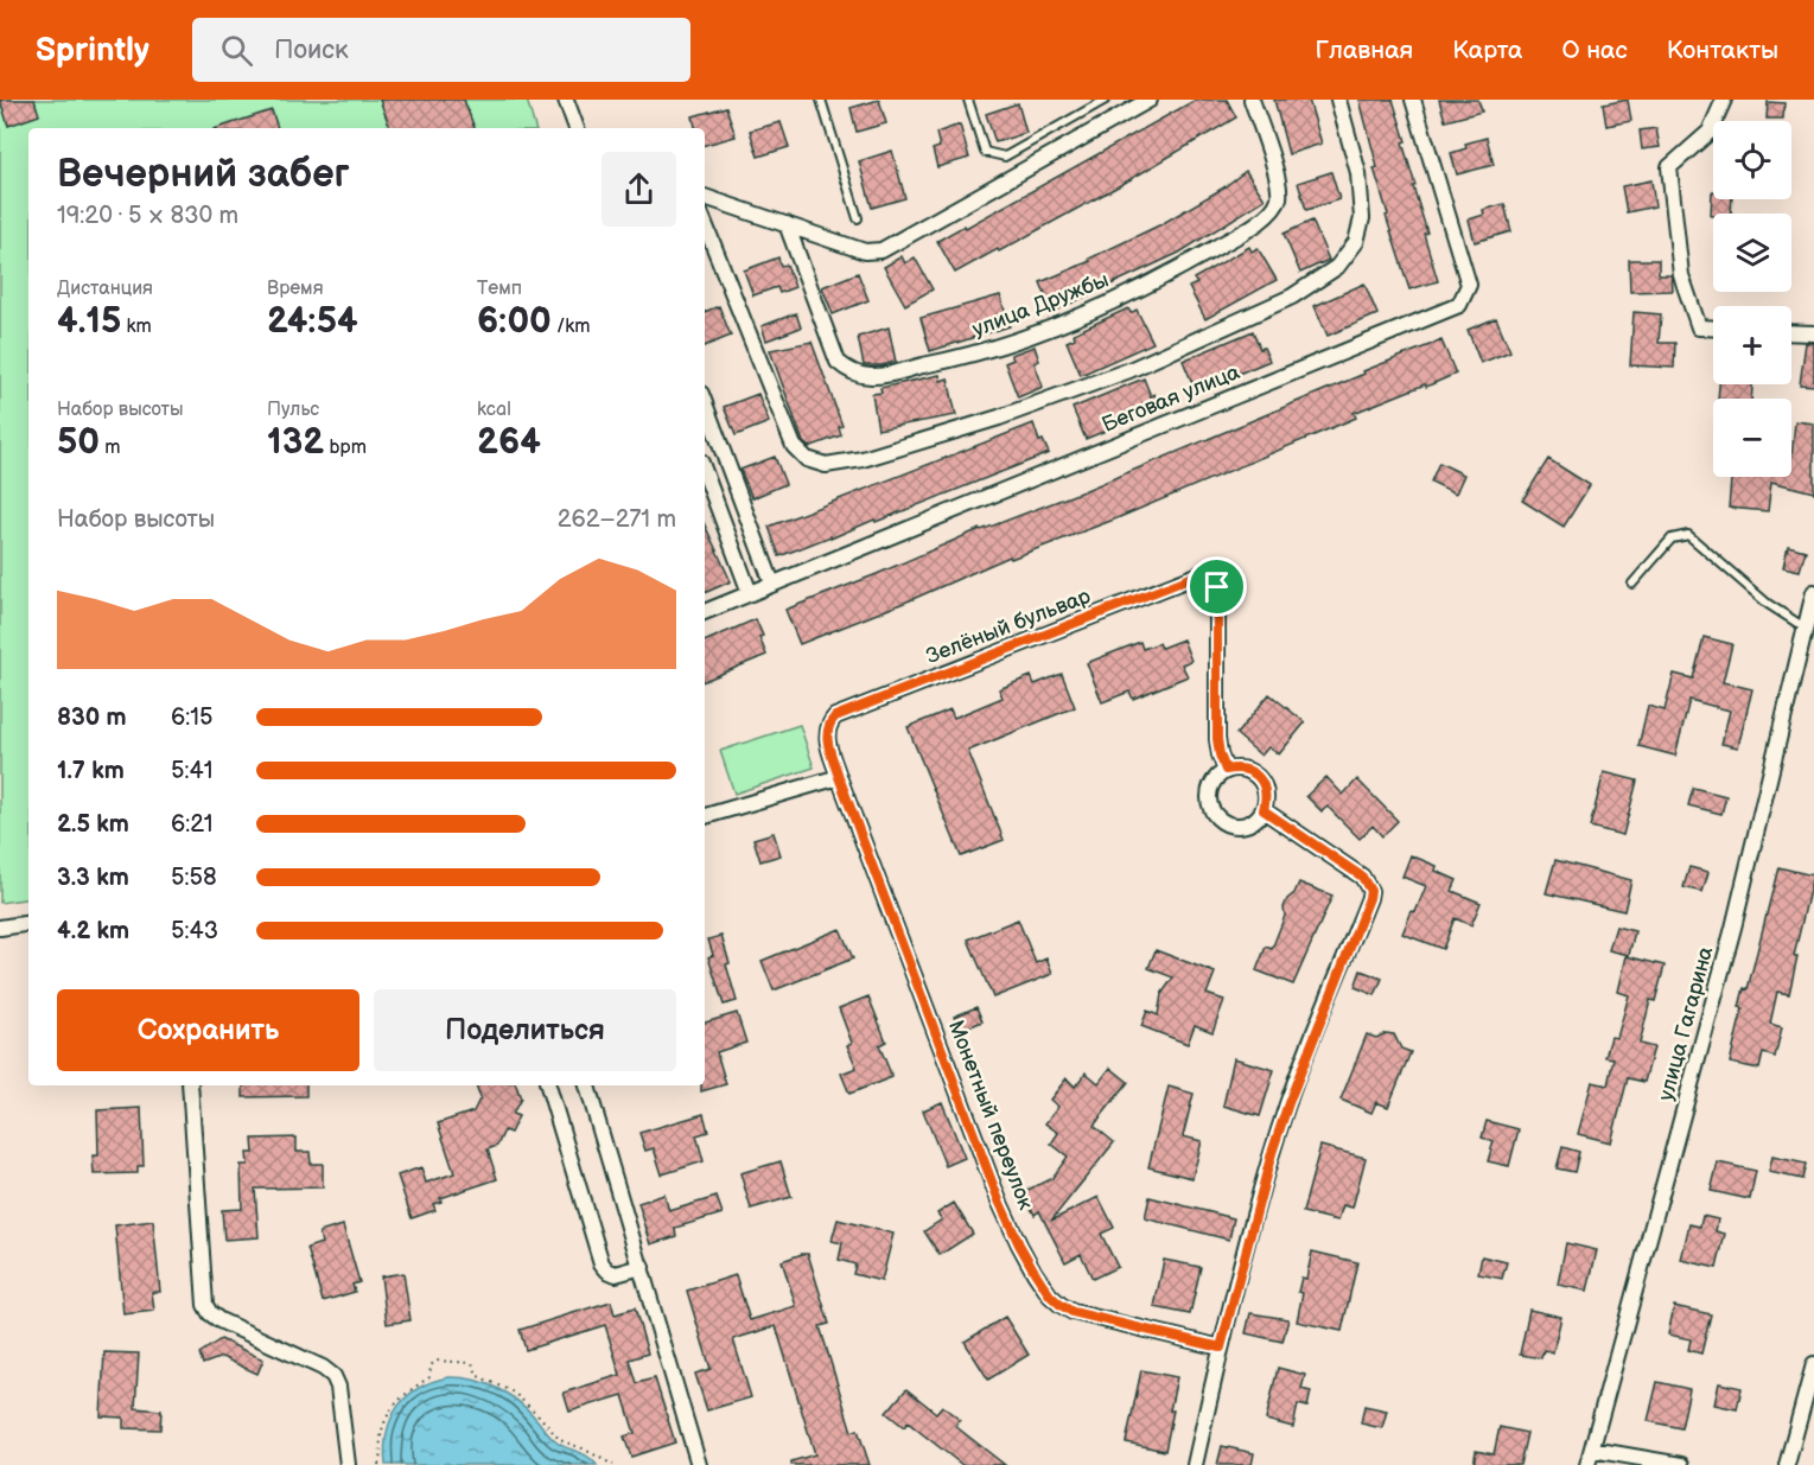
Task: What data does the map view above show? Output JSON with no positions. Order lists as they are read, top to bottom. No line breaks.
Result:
{"streets":{"street":["улица Дружбы","Беговая улица","Зелёный бульвар","улица Гагарина","Монетный переулок"]},"crossings":[["Зелёный бульвар","Монетный переулок"]],"page":{"header":"Sprintly","search":"Поиск","nav":["Главная","Карта","О нас","Контакты"],"map_buttons":["+","−"],"heading":["Вечерний забег","19:20 · 5 × 830 m"],"stats":[["Дистанция","4.15 km"],["Время","24:54"],["Темп","6:00 /km"],["Набор высоты","50 m"],["Пульс","132 bpm"],["kcal","264"]],"chart":["Набор высоты","262–271 m"],"list":[{"name":"830 m","note":"6:15"},{"name":"1.7 km","note":"5:41"},{"name":"2.5 km","note":"6:21"},{"name":"3.3 km","note":"5:58"},{"name":"4.2 km","note":"5:43"}],"buttons":["Сохранить","Поделиться"]}}
